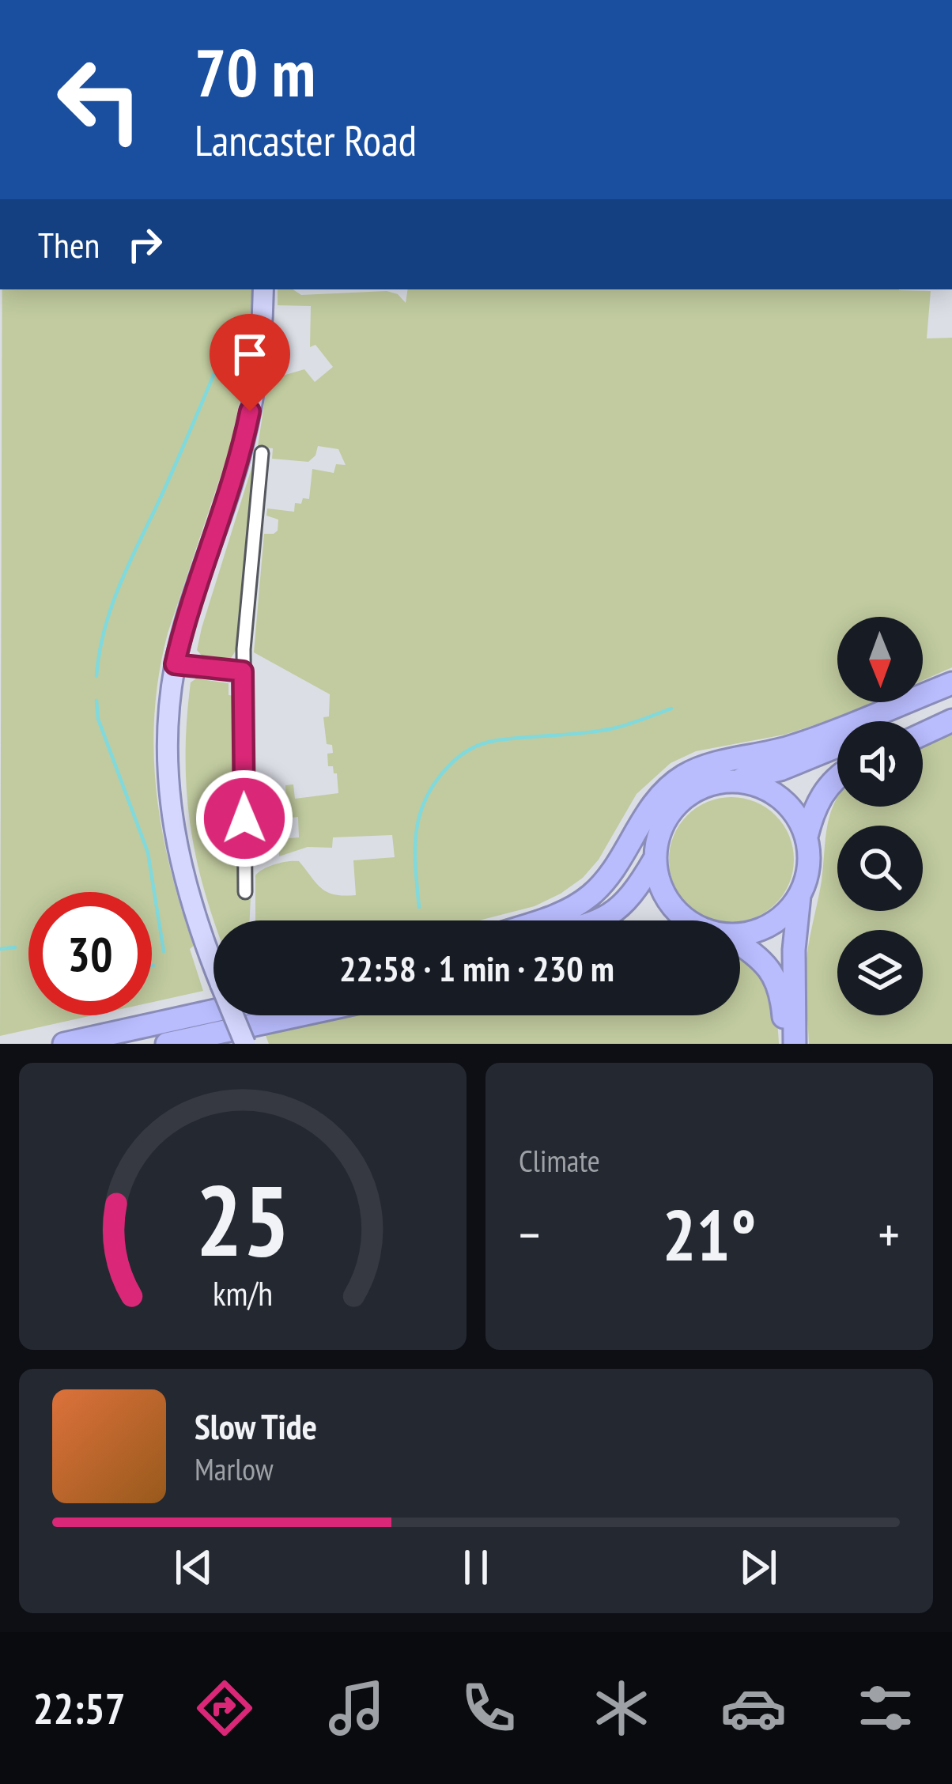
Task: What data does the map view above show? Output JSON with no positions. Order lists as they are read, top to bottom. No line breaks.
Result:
{"north":"bottom","page":{"turn":["70 m","Lancaster Road"],"then":"Then","limit":"30","trip":"22:58 · 1 min · 230 m","tile":"Climate","heat":["−","21°","+"],"song":["Slow Tide","Marlow"],"tabs":"22:57","gauge":["25","km/h"]}}
